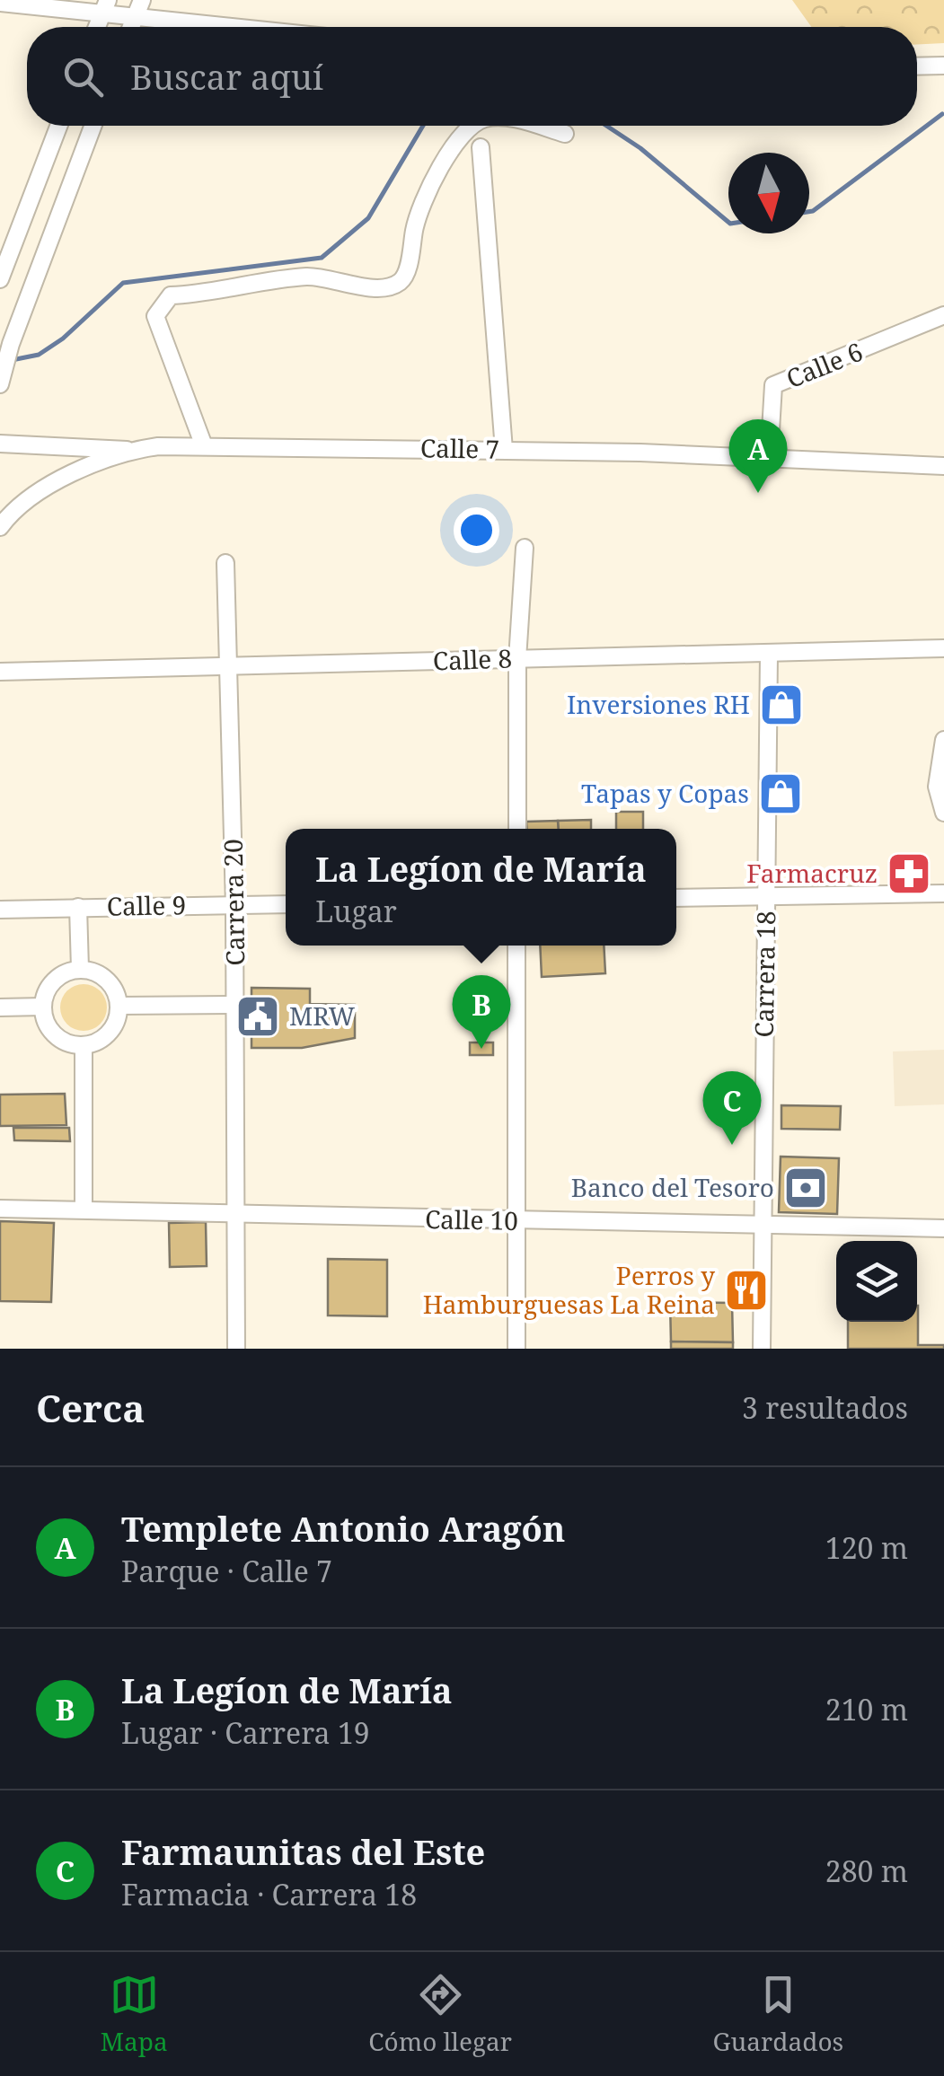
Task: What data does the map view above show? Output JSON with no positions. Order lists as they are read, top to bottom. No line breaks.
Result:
{"streets":{"street":["Calle 6","Calle 7","Calle 8","Carrera 20","Calle 9","Carrera 18","Calle 10"]},"crossings":[["Calle 6","Calle 7"],["Calle 8","Carrera 20"],["Calle 8","Carrera 18"],["Carrera 20","Calle 9"],["Carrera 20","Calle 10"],["Carrera 18","Calle 10"]],"places":{"shop":["Inversiones RH","Tapas y Copas"],"pharmacy":["Farmacruz"],"public building":["MRW"],"bank":["Banco del Tesoro"],"restaurant":["Perros y Hamburguesas La Reina"]},"north":"bottom","page":{"search":"Buscar aquí","pins":["A","B","C"],"popup":["La Legíon de María","Lugar"],"heading":["Cerca","3 resultados"],"list":[{"mark":"A","name":"Templete Antonio Aragón","note":"Parque · Calle 7","value":"120 m"},{"mark":"B","name":"La Legíon de María","note":"Lugar · Carrera 19","value":"210 m"},{"mark":"C","name":"Farmaunitas del Este","note":"Farmacia · Carrera 18","value":"280 m"}],"nav":["Mapa","Cómo llegar","Guardados"]}}
